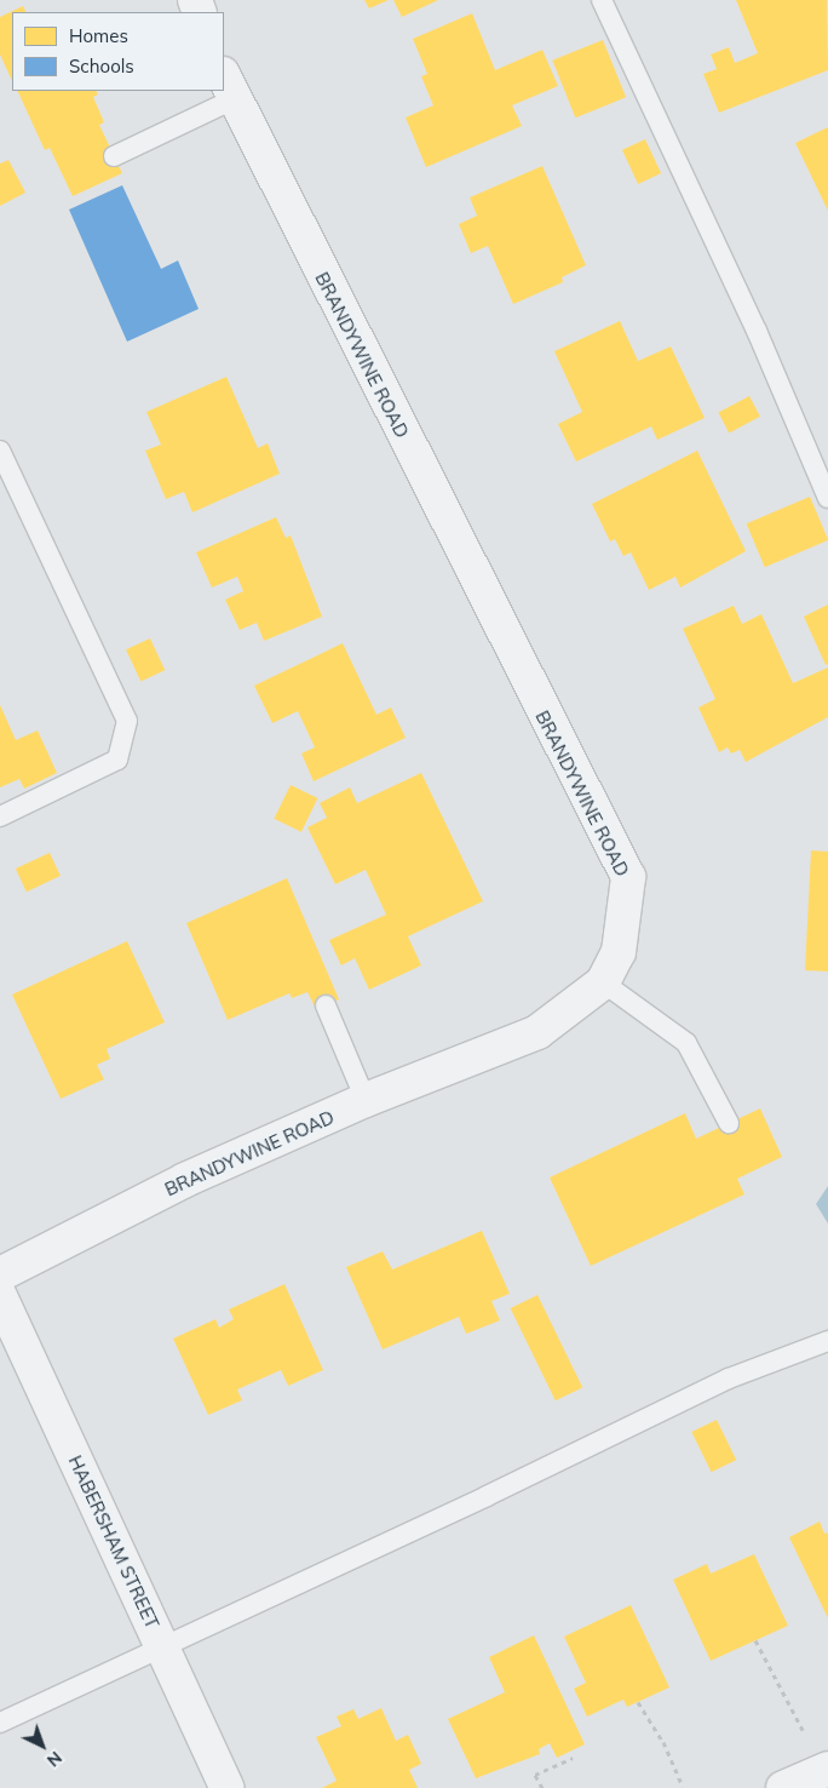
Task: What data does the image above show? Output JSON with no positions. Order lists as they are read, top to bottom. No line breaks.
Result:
{"streets":{"street":["BRANDYWINE ROAD","HABERSHAM STREET"]},"legend":["Homes","Schools"],"north":"bottom right"}
